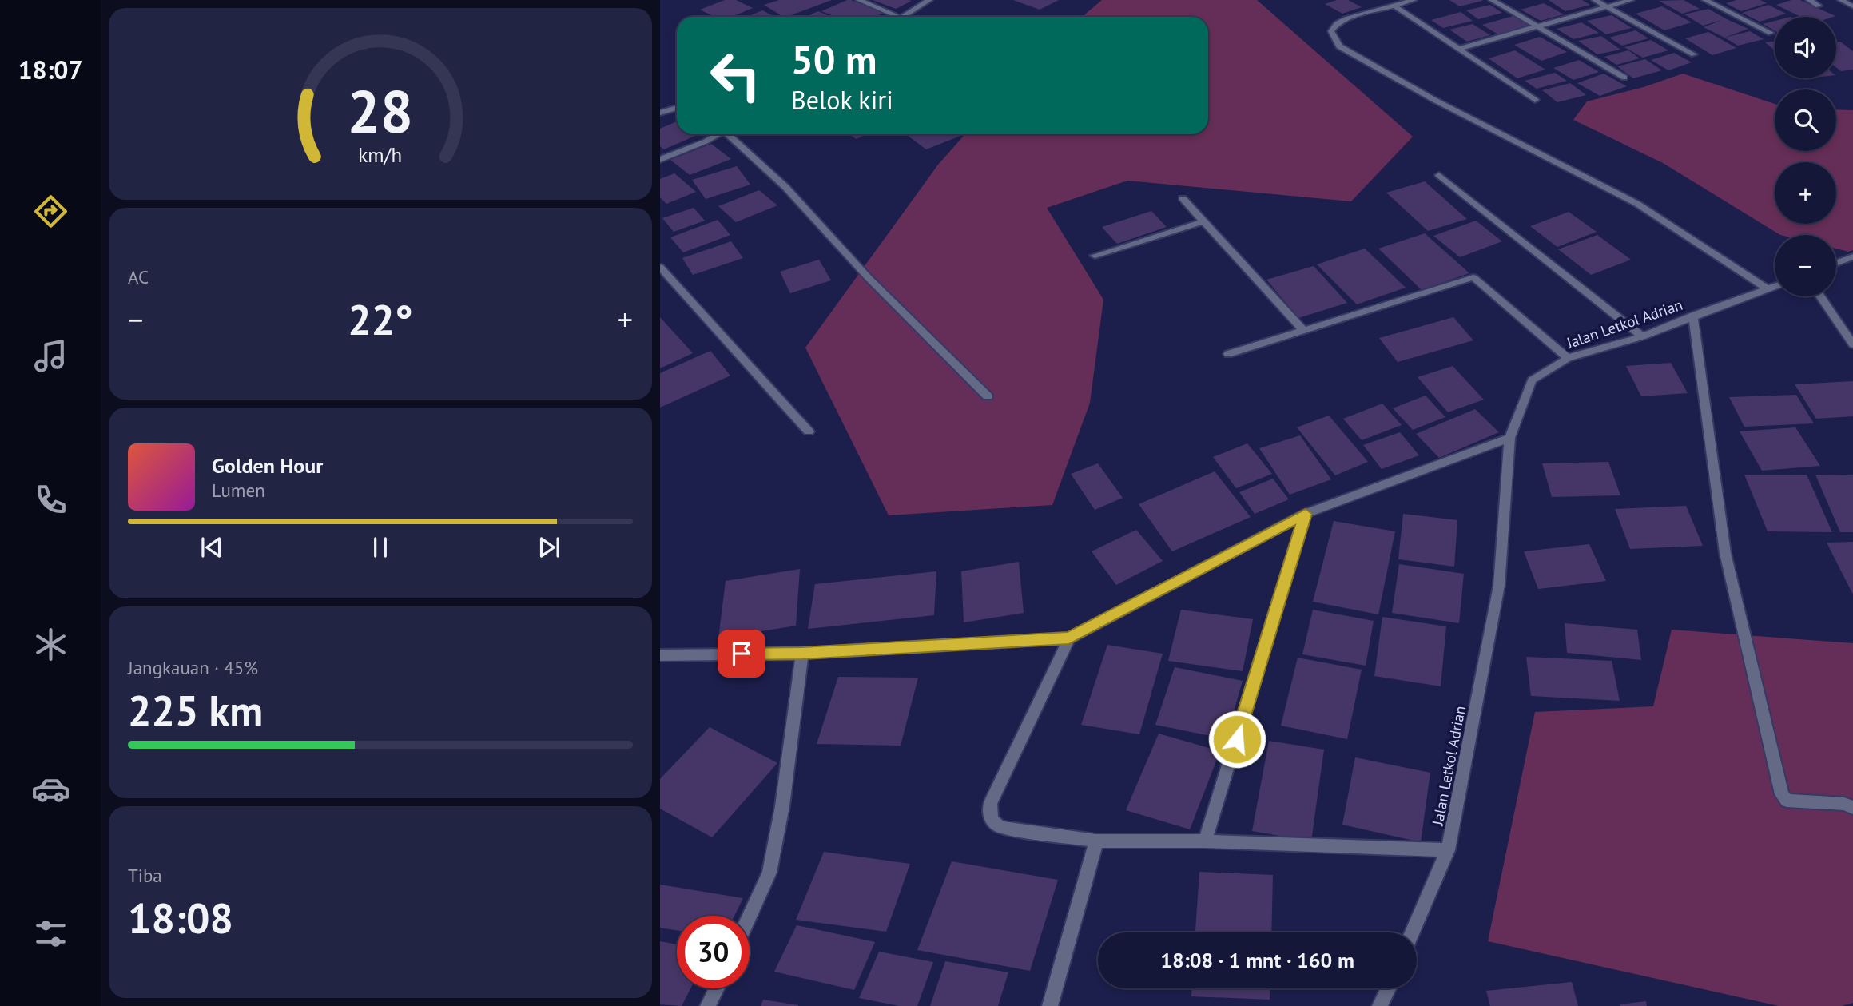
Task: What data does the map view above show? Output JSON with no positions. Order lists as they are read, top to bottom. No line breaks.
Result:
{"streets":{"street":["Jalan Letkol Adrian"]},"page":{"tabs":"18:07","map_buttons":["+","−"],"turn":["50 m","Belok kiri"],"tile":["AC",["Jangkauan · 45%","225 km"],["Tiba","18:08"]],"heat":["−","22°","+"],"song":["Golden Hour","Lumen"],"limit":"30","trip":"18:08 · 1 mnt · 160 m","gauge":["28","km/h"]}}
